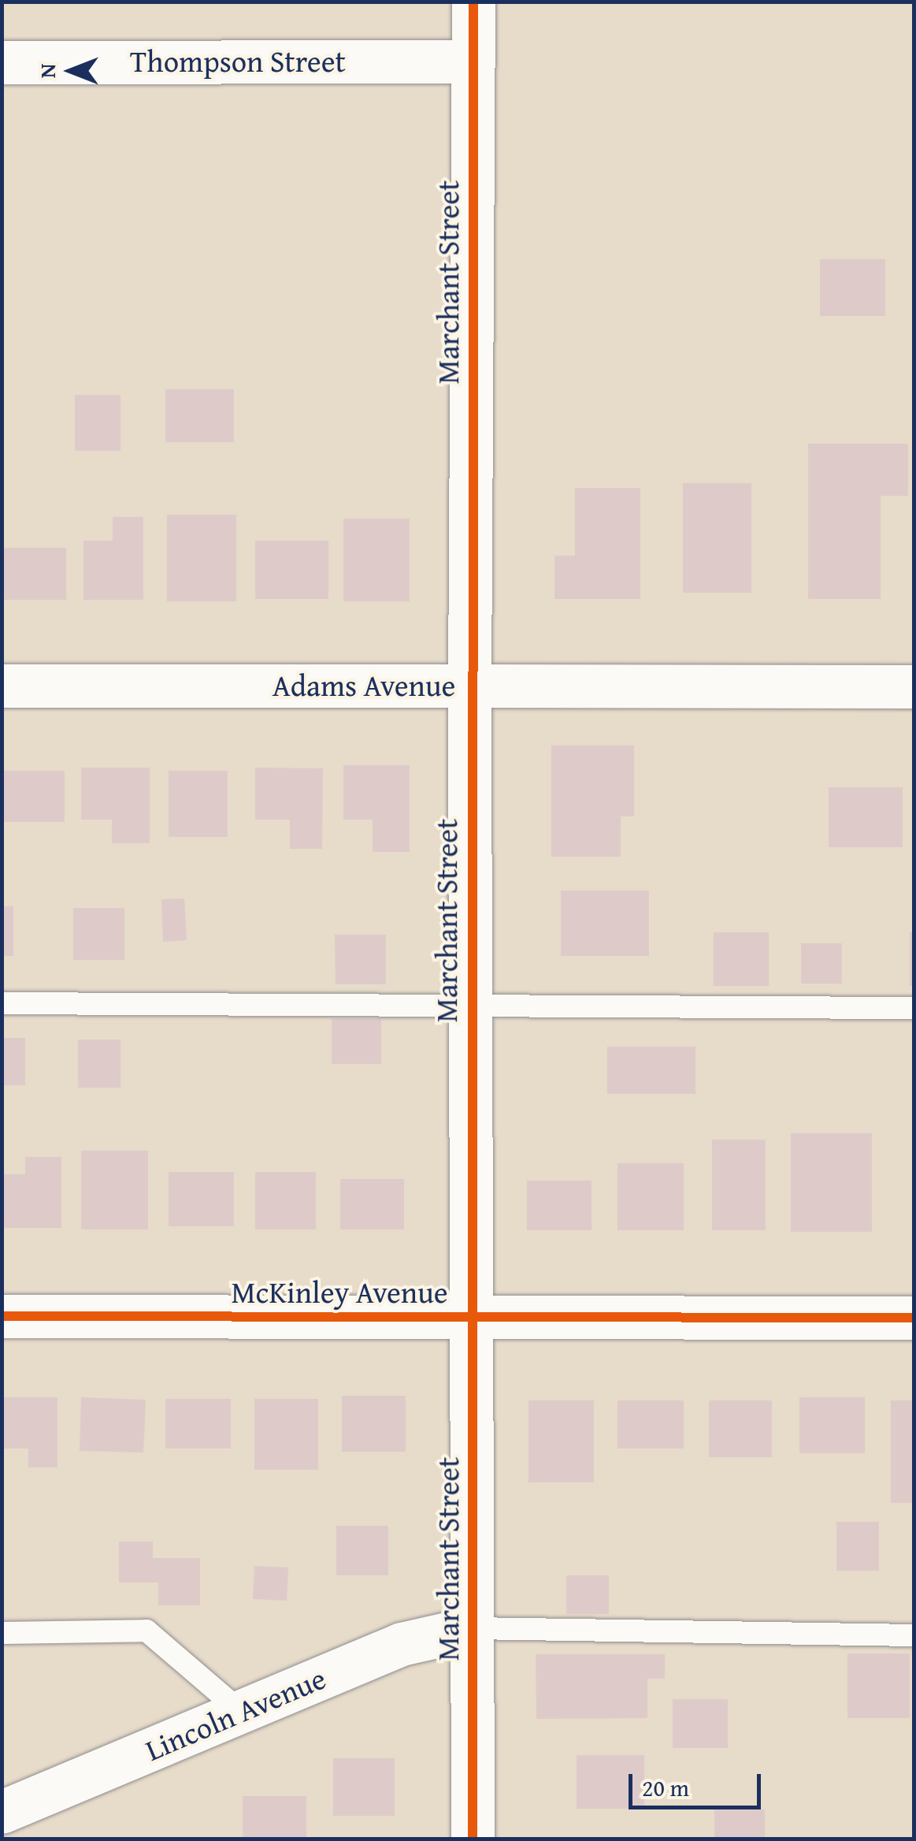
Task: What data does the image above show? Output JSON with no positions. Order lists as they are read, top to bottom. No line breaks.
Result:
{"streets":{"street":["Thompson Street","Marchant Street","Adams Avenue","McKinley Avenue","Lincoln Avenue"]},"crossings":[["Thompson Street","Marchant Street"],["Marchant Street","Adams Avenue"],["Marchant Street","McKinley Avenue"],["Marchant Street","Lincoln Avenue"]],"scale_bar":"20 m","north":"left"}
